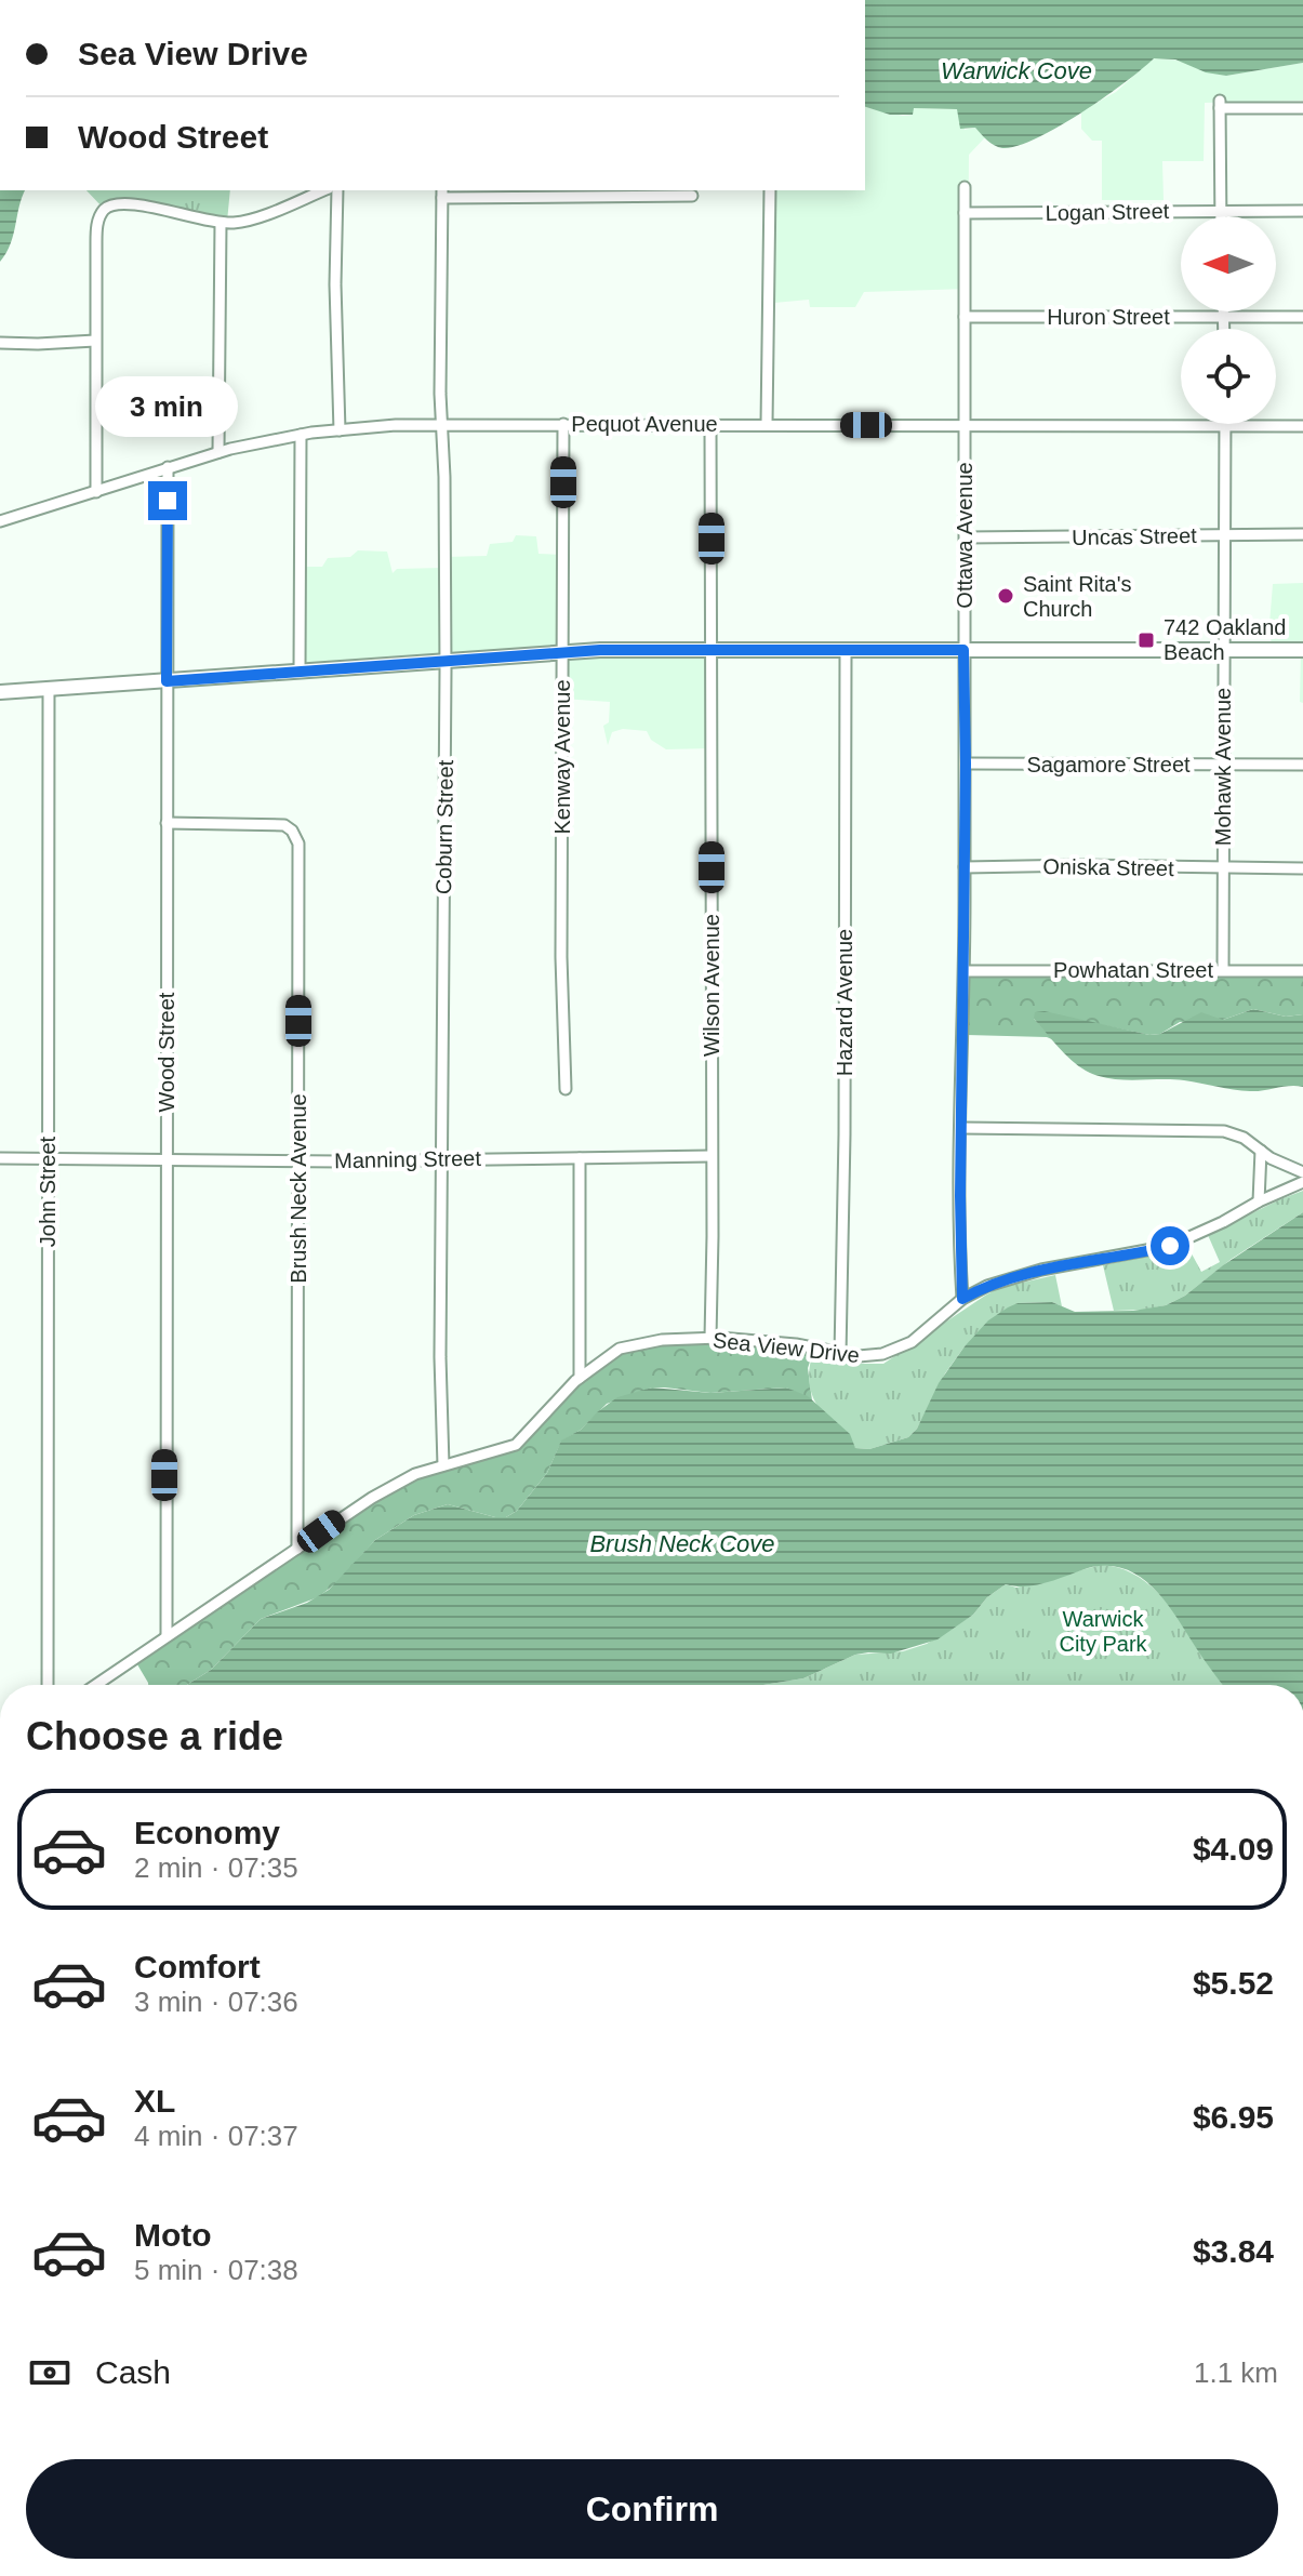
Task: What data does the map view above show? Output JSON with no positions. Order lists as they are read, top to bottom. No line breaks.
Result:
{"streets":{"street":["Logan Street","Huron Street","Pequot Avenue","Ottawa Avenue","Uncas Street","Kenway Avenue","Sagamore Street","Mohawk Avenue","Coburn Street","Oniska Street","Powhatan Street","Wilson Avenue","Hazard Avenue","Wood Street","Manning Street","Brush Neck Avenue","John Street","Sea View Drive"]},"crossings":[["Logan Street","Ottawa Avenue"],["Huron Street","Ottawa Avenue"],["Pequot Avenue","Ottawa Avenue"],["Pequot Avenue","Kenway Avenue"],["Pequot Avenue","Mohawk Avenue"],["Pequot Avenue","Coburn Street"],["Pequot Avenue","Wilson Avenue"],["Pequot Avenue","Wood Street"],["Ottawa Avenue","Uncas Street"],["Ottawa Avenue","Sagamore Street"],["Ottawa Avenue","Oniska Street"],["Ottawa Avenue","Powhatan Street"],["Ottawa Avenue","Sea View Drive"],["Uncas Street","Mohawk Avenue"],["Sagamore Street","Mohawk Avenue"],["Mohawk Avenue","Oniska Street"],["Mohawk Avenue","Powhatan Street"],["Coburn Street","Manning Street"],["Coburn Street","Sea View Drive"],["Wilson Avenue","Manning Street"],["Wilson Avenue","Sea View Drive"],["Hazard Avenue","Sea View Drive"],["Wood Street","Manning Street"],["Wood Street","Brush Neck Avenue"],["Wood Street","Sea View Drive"],["Manning Street","Brush Neck Avenue"],["Manning Street","John Street"],["Brush Neck Avenue","Sea View Drive"]],"water":["Warwick Cove","Brush Neck Cove"],"parks":["Warwick City Park"],"places":{"other":["Saint Rita's Church"],"transit":["742 Oakland Beach"]},"north":"left","page":{"banner":["Sea View Drive","Wood Street"],"bubble":"3 min","heading":"Choose a ride","list":[{"name":"Economy","note":"2 min · 07:35","value":"$4.09"},{"name":"Comfort","note":"3 min · 07:36","value":"$5.52"},{"name":"XL","note":"4 min · 07:37","value":"$6.95"},{"name":"Moto","note":"5 min · 07:38","value":"$3.84"}],"pay":["Cash","1.1 km"],"buttons":"Confirm"}}
